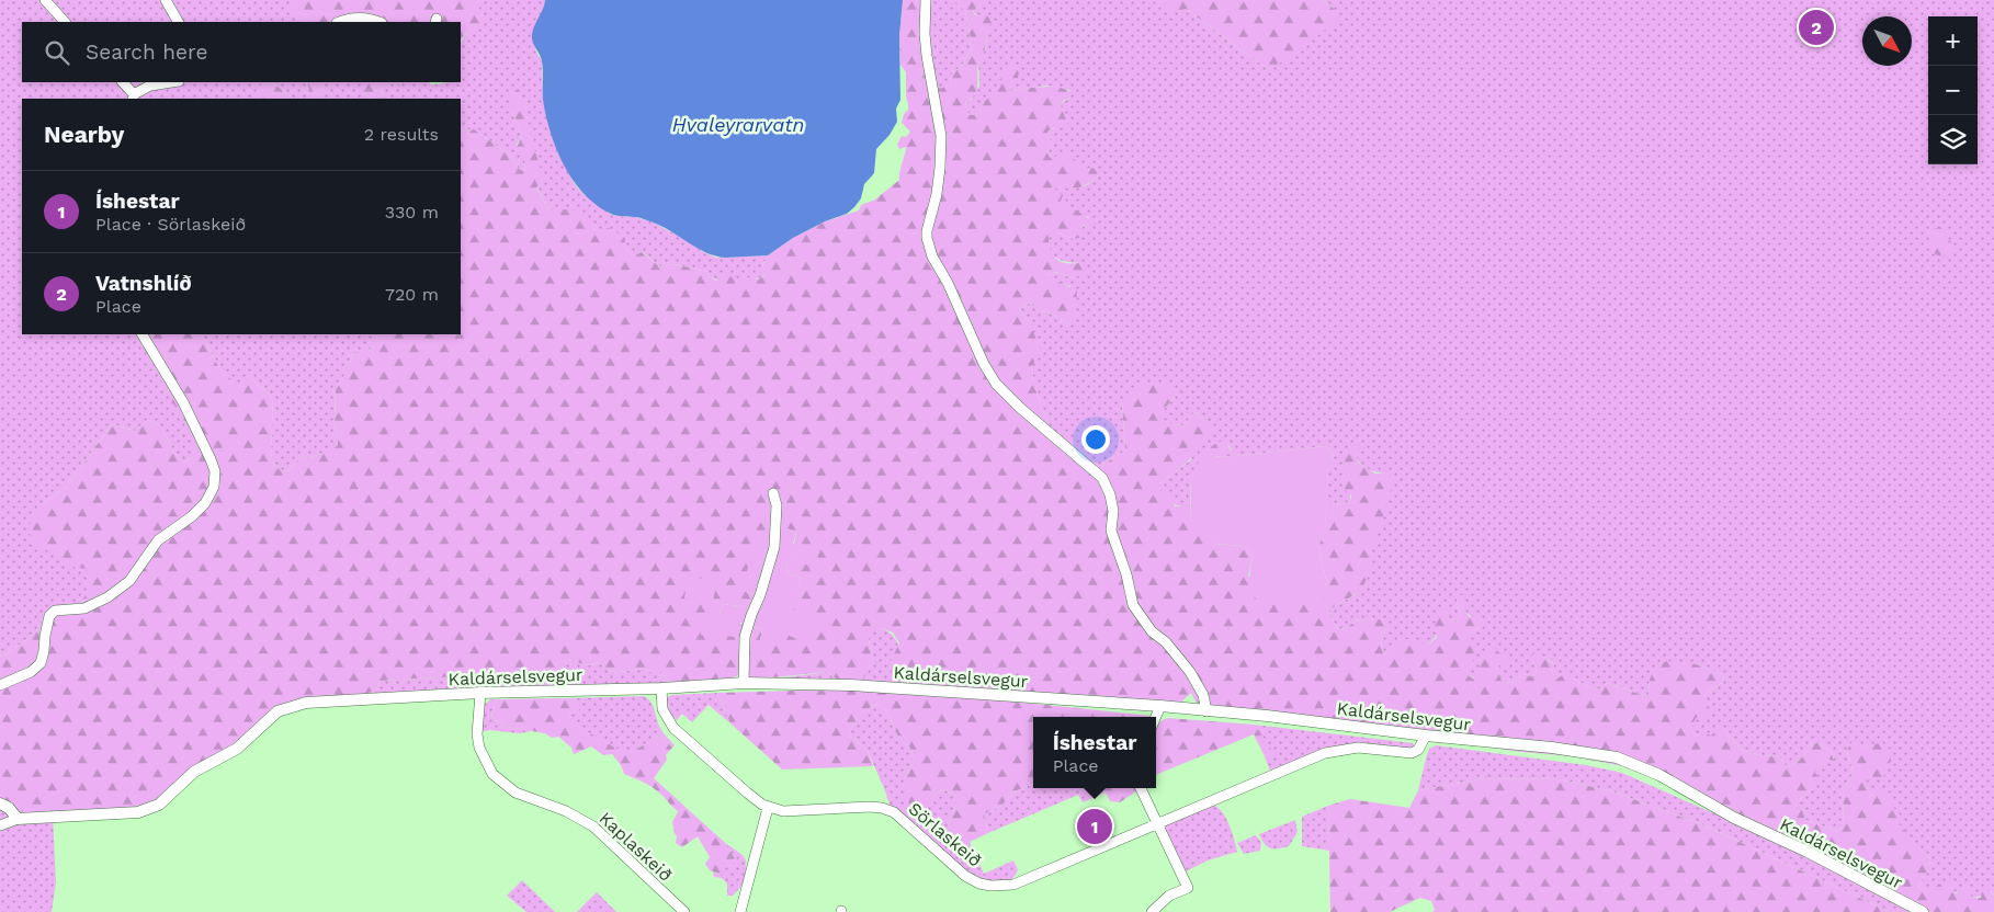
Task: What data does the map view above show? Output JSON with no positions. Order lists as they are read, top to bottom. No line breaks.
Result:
{"streets":{"street":["Kaldárselsvegur","Sörlaskeið","Kaplaskeið"]},"crossings":[["Kaldárselsvegur","Sörlaskeið"],["Kaldárselsvegur","Kaplaskeið"]],"water":["Hvaleyrarvatn"],"north":"bottom right","page":{"pins":["2","1"],"map_buttons":["+","−"],"search":"Search here","heading":["Nearby","2 results"],"list":[{"mark":"1","name":"Íshestar","note":"Place · Sörlaskeið","value":"330 m"},{"mark":"2","name":"Vatnshlíð","note":"Place","value":"720 m"}],"popup":["Íshestar","Place"]}}
